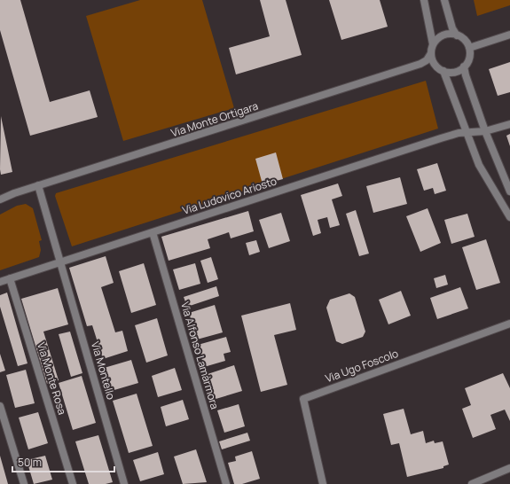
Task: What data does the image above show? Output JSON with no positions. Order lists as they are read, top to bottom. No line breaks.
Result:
{"streets":{"street":["Via Monte Ortigara","Via Ludovico Ariosto","Via Alfonso Lamàrmora","Via Ugo Foscolo","Via Montello","Via Monte Rosa"]},"crossings":[["Via Monte Ortigara","Via Montello"],["Via Ludovico Ariosto","Via Alfonso Lamàrmora"],["Via Ludovico Ariosto","Via Montello"],["Via Ludovico Ariosto","Via Monte Rosa"]],"scale_bar":"50 m"}
